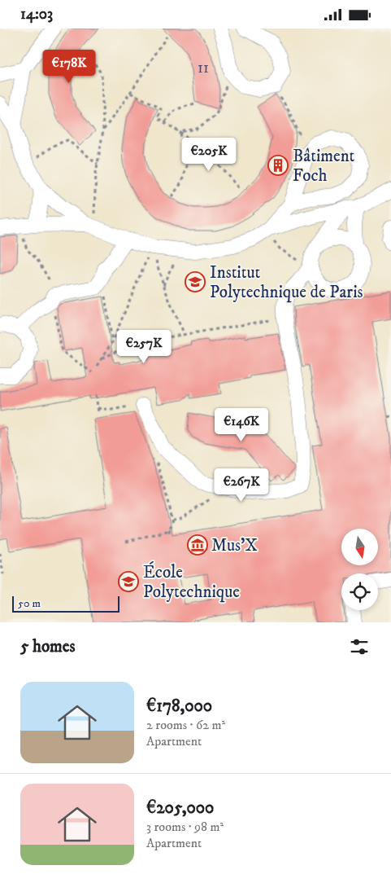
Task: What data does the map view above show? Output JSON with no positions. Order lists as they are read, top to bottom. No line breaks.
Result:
{"places":{"building":["Bâtiment Foch"],"school or university":["Institut Polytechnique de Paris","École Polytechnique"],"museum":["Mus'X"]},"house_numbers":["11"],"scale_bar":"50 m","north":"bottom","page":{"status":"14:03","price":["€178K","€205K","€257K","€146K","€267K"],"scale":"50 m","heading":"5 homes","list":[{"name":"€178,000","note":"2 rooms · 62 m² · Apartment"},{"name":"€205,000","note":"3 rooms · 98 m² · Apartment"}]}}
